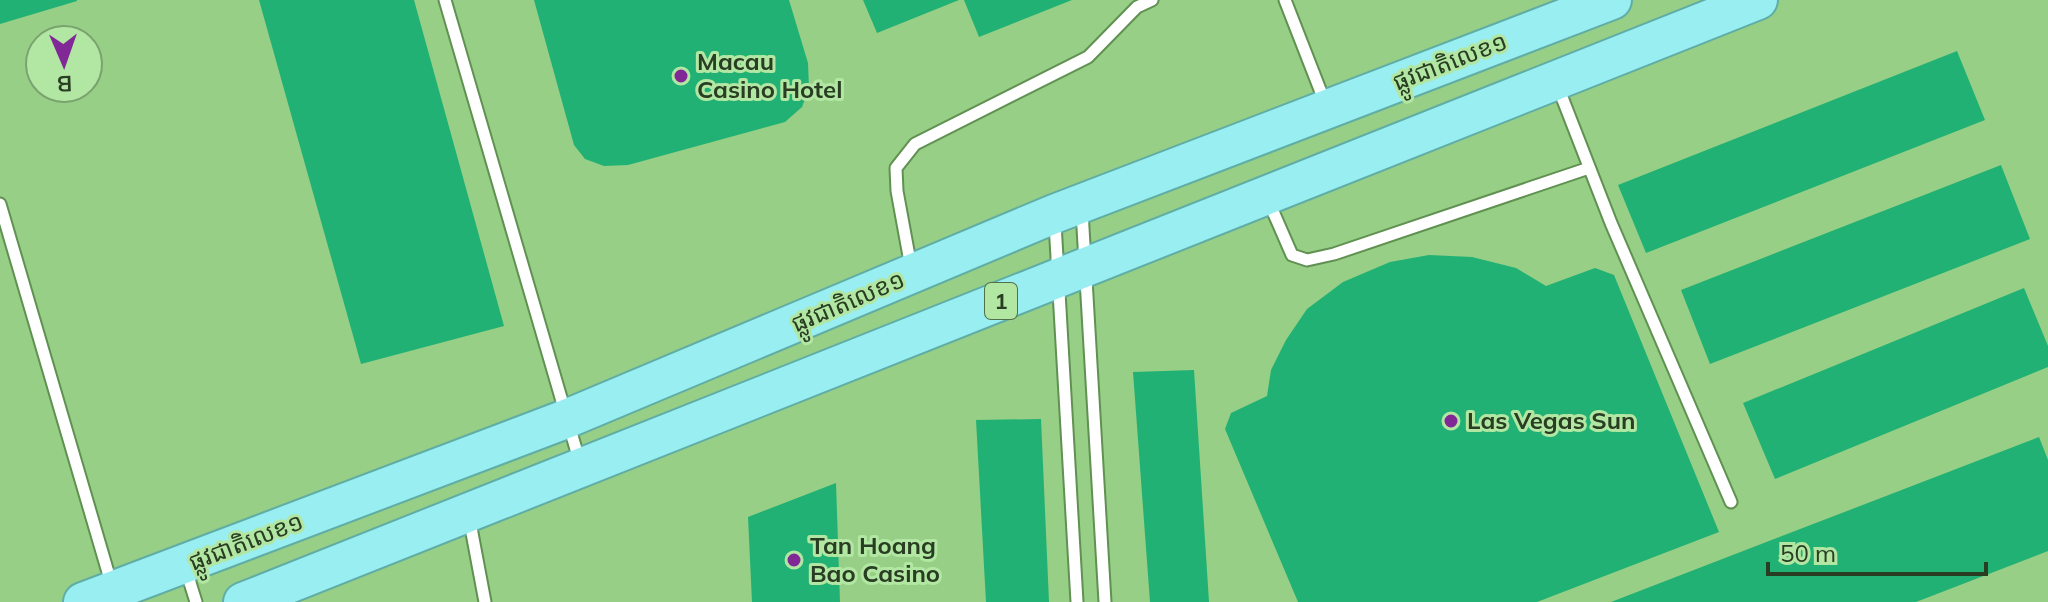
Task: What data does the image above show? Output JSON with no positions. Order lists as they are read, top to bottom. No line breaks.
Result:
{"streets":{"highway":["ផ្លូវជាតិលេខ១","1"]},"places":["Macau Casino Hotel","Las Vegas Sun","Tan Hoang Bao Casino"],"scale_bar":"50 m","north":"bottom"}
